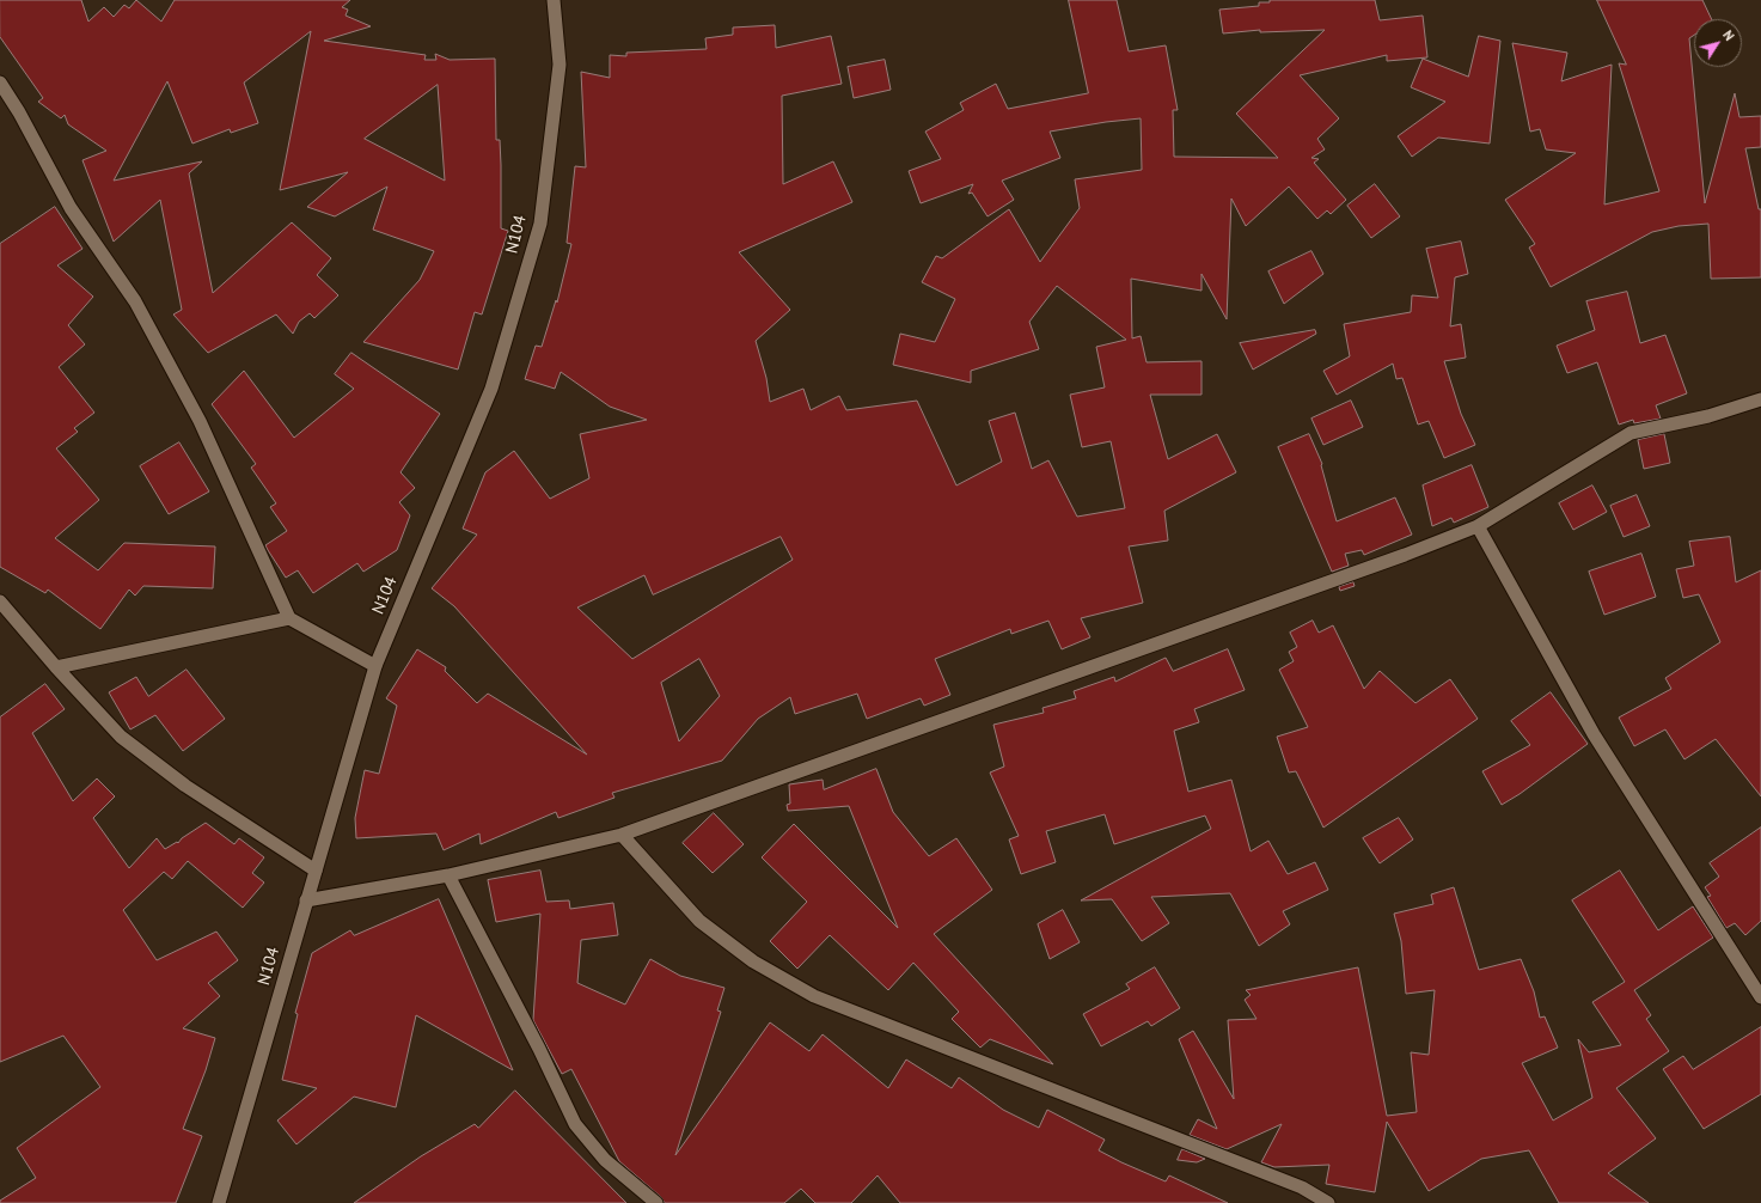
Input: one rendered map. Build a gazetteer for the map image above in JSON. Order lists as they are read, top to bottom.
{
  "streets": {
    "street": ["N104"]
  },
  "north": "top right"
}
